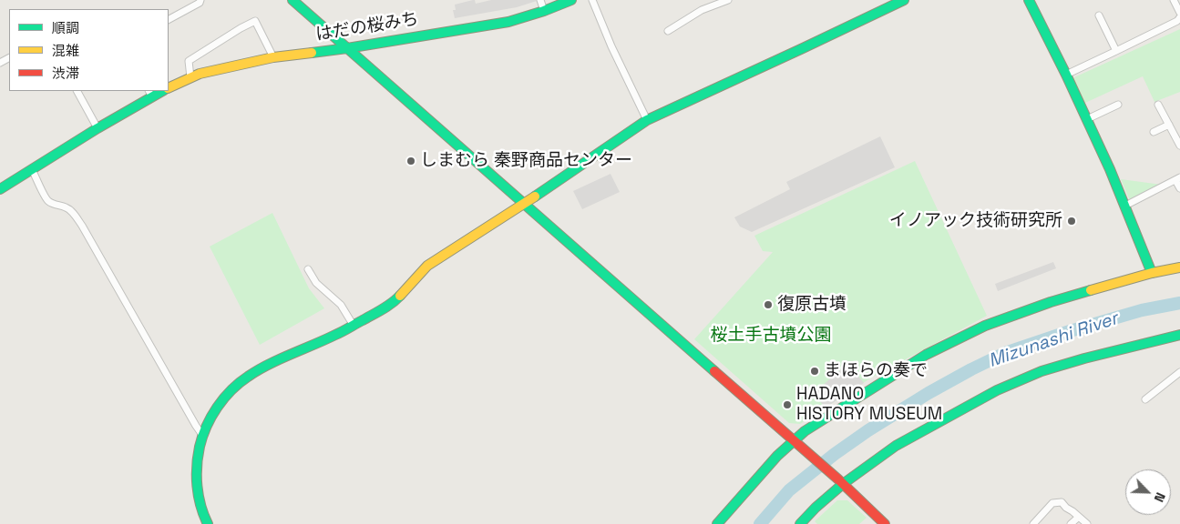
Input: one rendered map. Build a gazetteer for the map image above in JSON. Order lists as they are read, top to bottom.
{
  "streets": {
    "street": ["はだの桜みち"]
  },
  "water": ["Mizunashi River"],
  "parks": ["桜土手古墳公園"],
  "places": [
    "しまむら 秦野商品センター",
    "イノアック技術研究所",
    "復原古墳",
    "まほらの奏で",
    "HADANO HISTORY MUSEUM"
  ],
  "legend": ["順調", "混雑", "渋滞"],
  "north": "bottom right"
}
